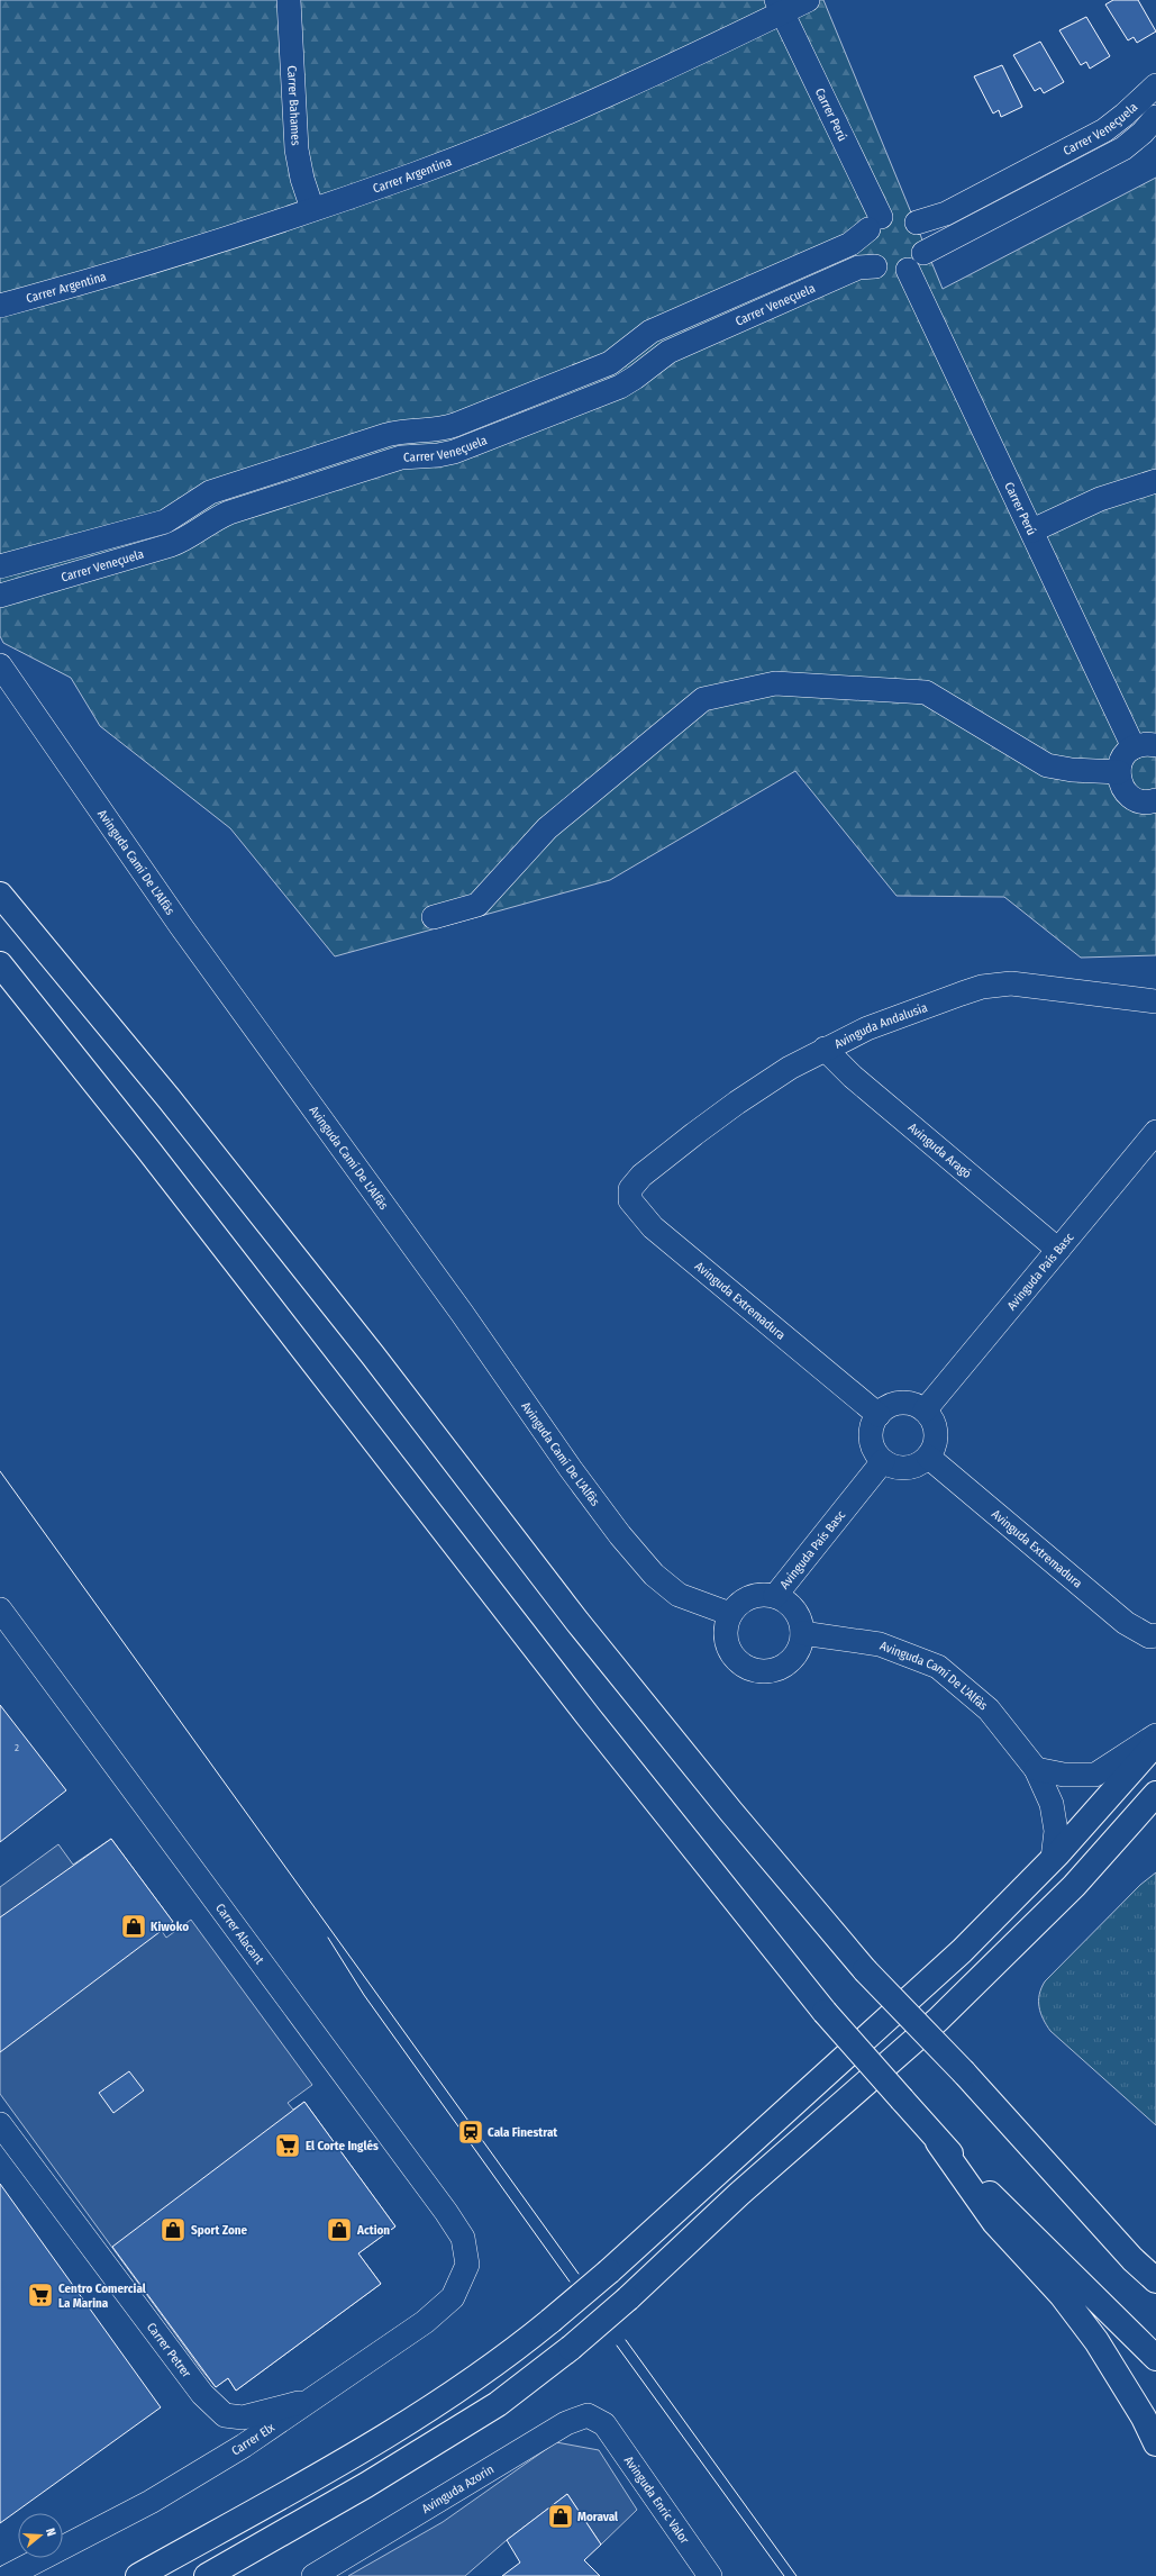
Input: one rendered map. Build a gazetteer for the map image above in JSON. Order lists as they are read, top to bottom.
{
  "streets": {
    "street": [
      "Carrer Bahames",
      "Carrer Perú",
      "Carrer Veneçuela",
      "Carrer Argentina",
      "Avinguda Camí De L'Alfàs",
      "Avinguda Andalusia",
      "Avinguda Aragó",
      "Avinguda País Basc",
      "Avinguda Extremadura",
      "Carrer Alacant",
      "Carrer Petrer",
      "Carrer Elx",
      "Avinguda Azorin",
      "Avinguda Enric Valor"
    ]
  },
  "crossings": [
    ["Carrer Bahames", "Carrer Argentina"],
    ["Carrer Perú", "Carrer Veneçuela"],
    ["Carrer Perú", "Carrer Argentina"],
    ["Avinguda Camí De L'Alfàs", "Avinguda País Basc"],
    ["Avinguda Andalusia", "Avinguda Aragó"],
    ["Avinguda Andalusia", "Avinguda Extremadura"],
    ["Avinguda Aragó", "Avinguda País Basc"],
    ["Avinguda País Basc", "Avinguda Extremadura"],
    ["Carrer Alacant", "Carrer Elx"],
    ["Carrer Petrer", "Carrer Elx"],
    ["Avinguda Azorin", "Avinguda Enric Valor"]
  ],
  "places": {
    "shop": [
      "Kiwoko",
      "Sport Zone",
      "Action",
      "Moraval"
    ],
    "station": ["Cala Finestrat"],
    "supermarket": ["El Corte Inglés", "Centro Comercial La Marina"]
  },
  "house_numbers": ["2"],
  "north": "right"
}
